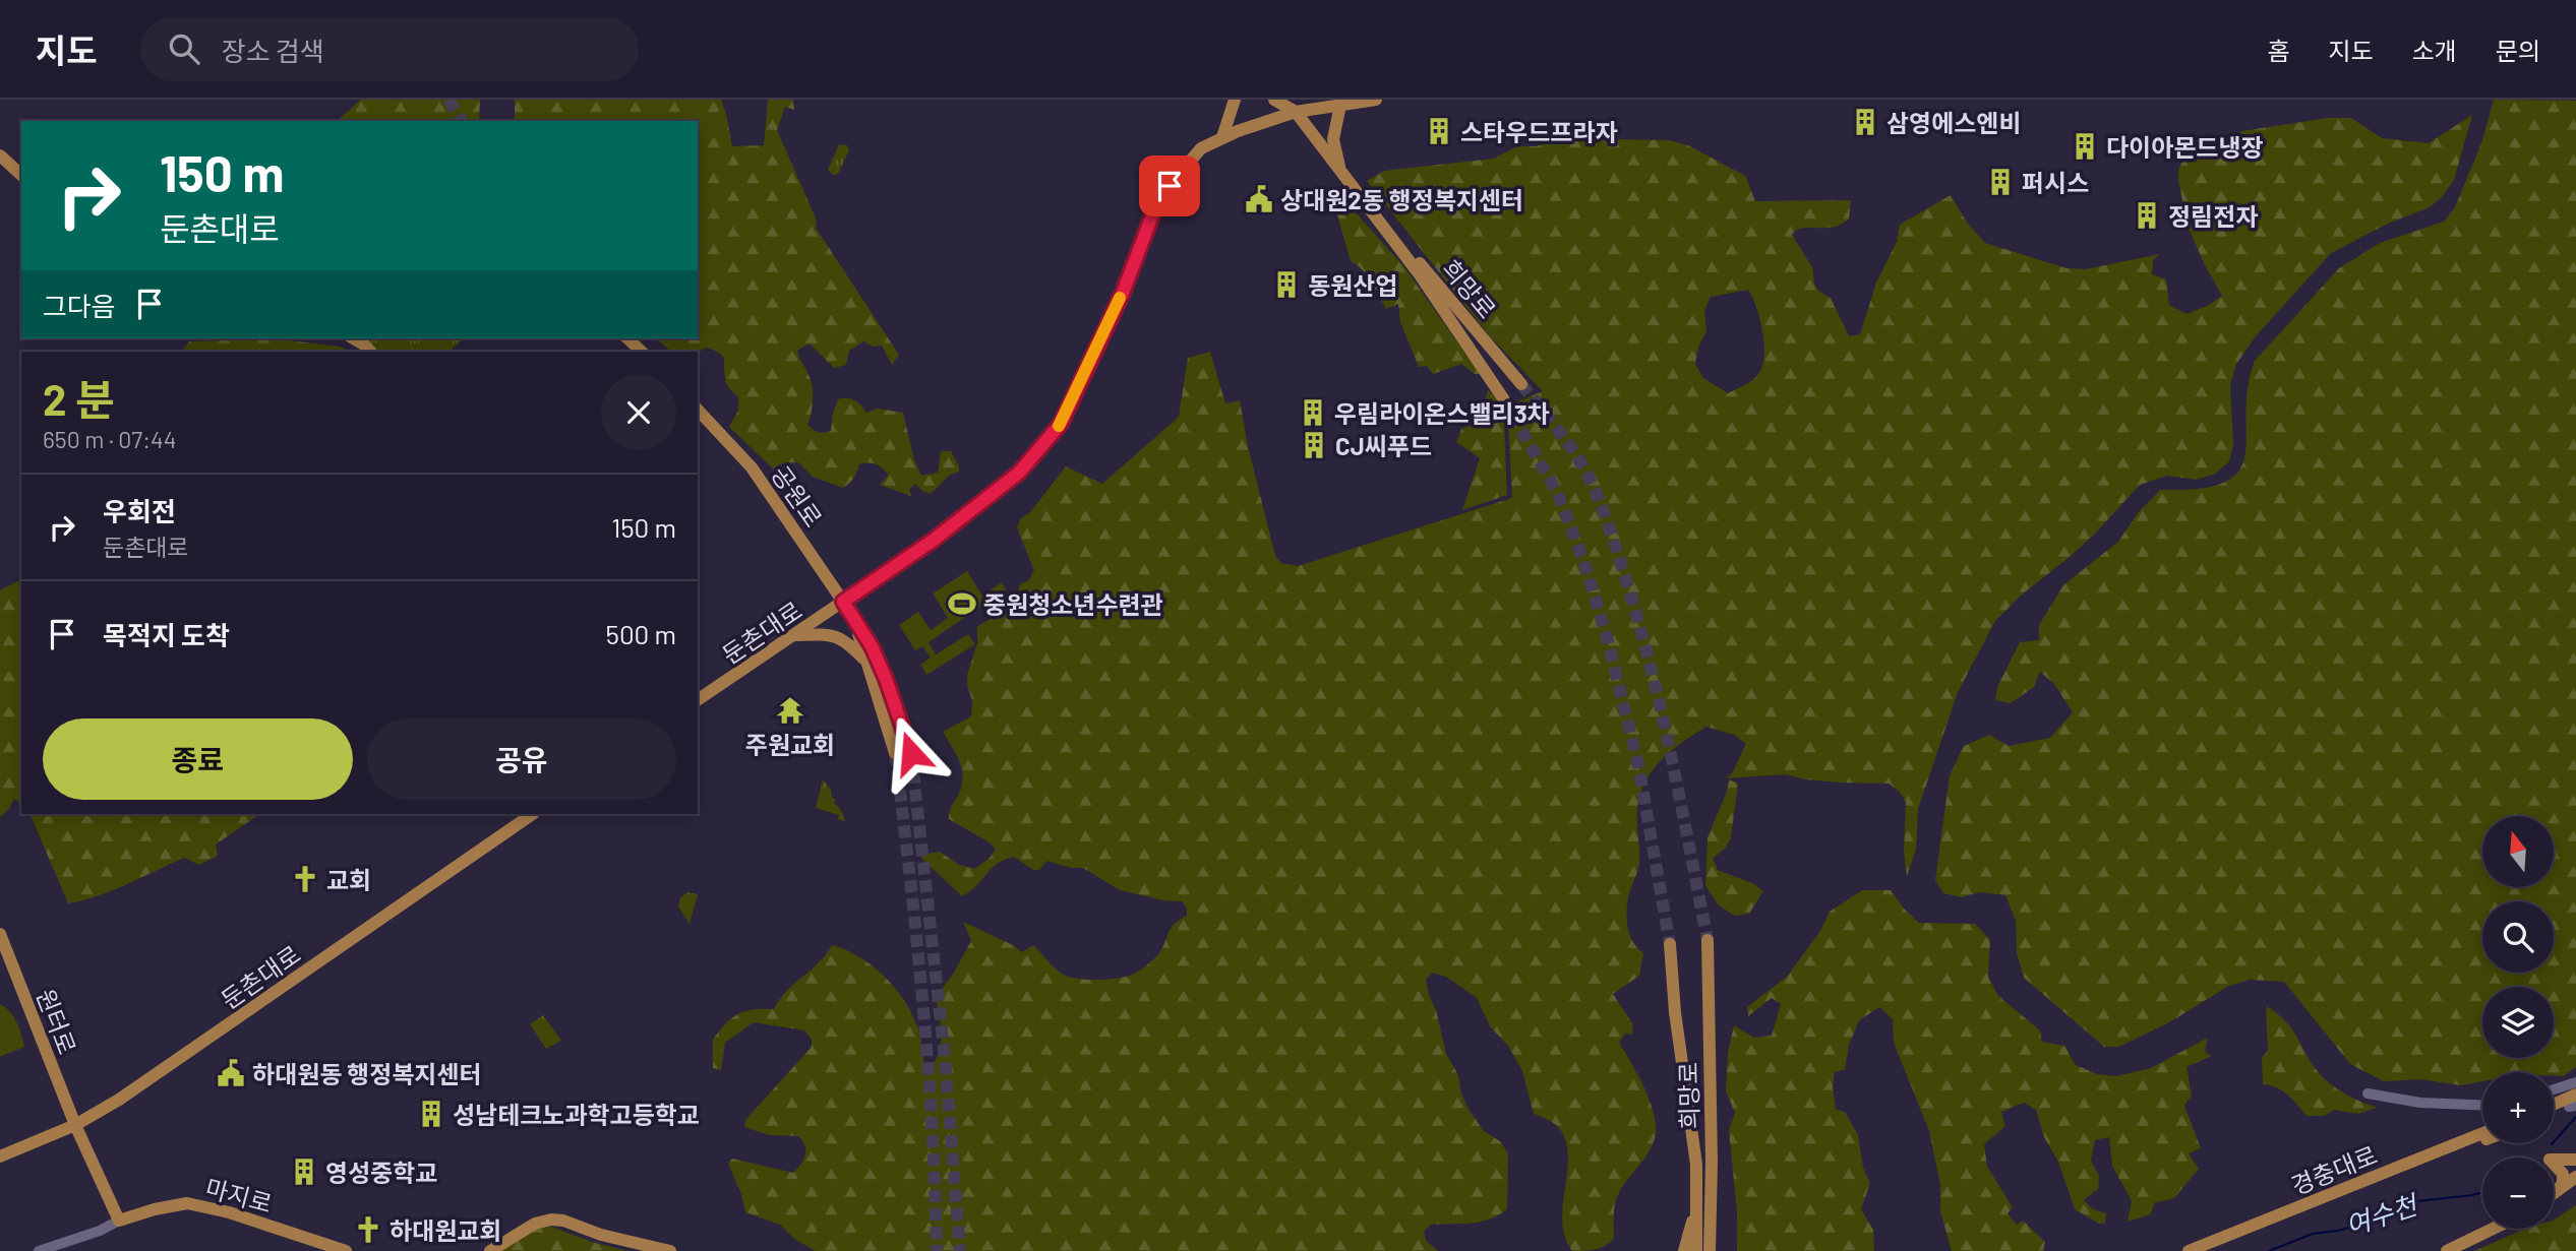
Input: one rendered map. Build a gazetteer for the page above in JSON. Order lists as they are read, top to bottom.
{
  "streets": {
    "main road": [
      "희망로",
      "공원로",
      "둔촌대로",
      "원터로",
      "경충대로",
      "마지로"
    ]
  },
  "crossings": [
    ["희망로", "둔촌대로"],
    ["공원로", "둔촌대로"],
    ["둔촌대로", "원터로"]
  ],
  "water": ["여수천"],
  "places": {
    "building": [
      "삼영에스엔비",
      "스타우드프라자",
      "다이아몬드냉장",
      "퍼시스",
      "정림전자",
      "동원산업",
      "우림라이온스밸리3차",
      "CJ씨푸드",
      "성남테크노과학고등학교",
      "영성중학교"
    ],
    "public building": ["상대원2동 행정복지센터", "하대원동 행정복지센터"],
    "sports": ["중원청소년수련관"],
    "temple": ["주원교회"],
    "church": ["교회", "하대원교회"]
  },
  "north": "top",
  "page": {
    "header": "지도",
    "search": "장소 검색",
    "nav": [
      "홈",
      "지도",
      "소개",
      "문의"
    ],
    "turn": ["150 m", "둔촌대로"],
    "then": "그다음",
    "heading": ["2 분", "650 m · 07:44"],
    "list": [
      {
        "name": "우회전",
        "note": "둔촌대로",
        "value": "150 m"
      },
      {
        "name": "목적지 도착",
        "value": "500 m"
      }
    ],
    "buttons": ["종료", "공유"],
    "map_buttons": ["+", "−"]
  }
}
